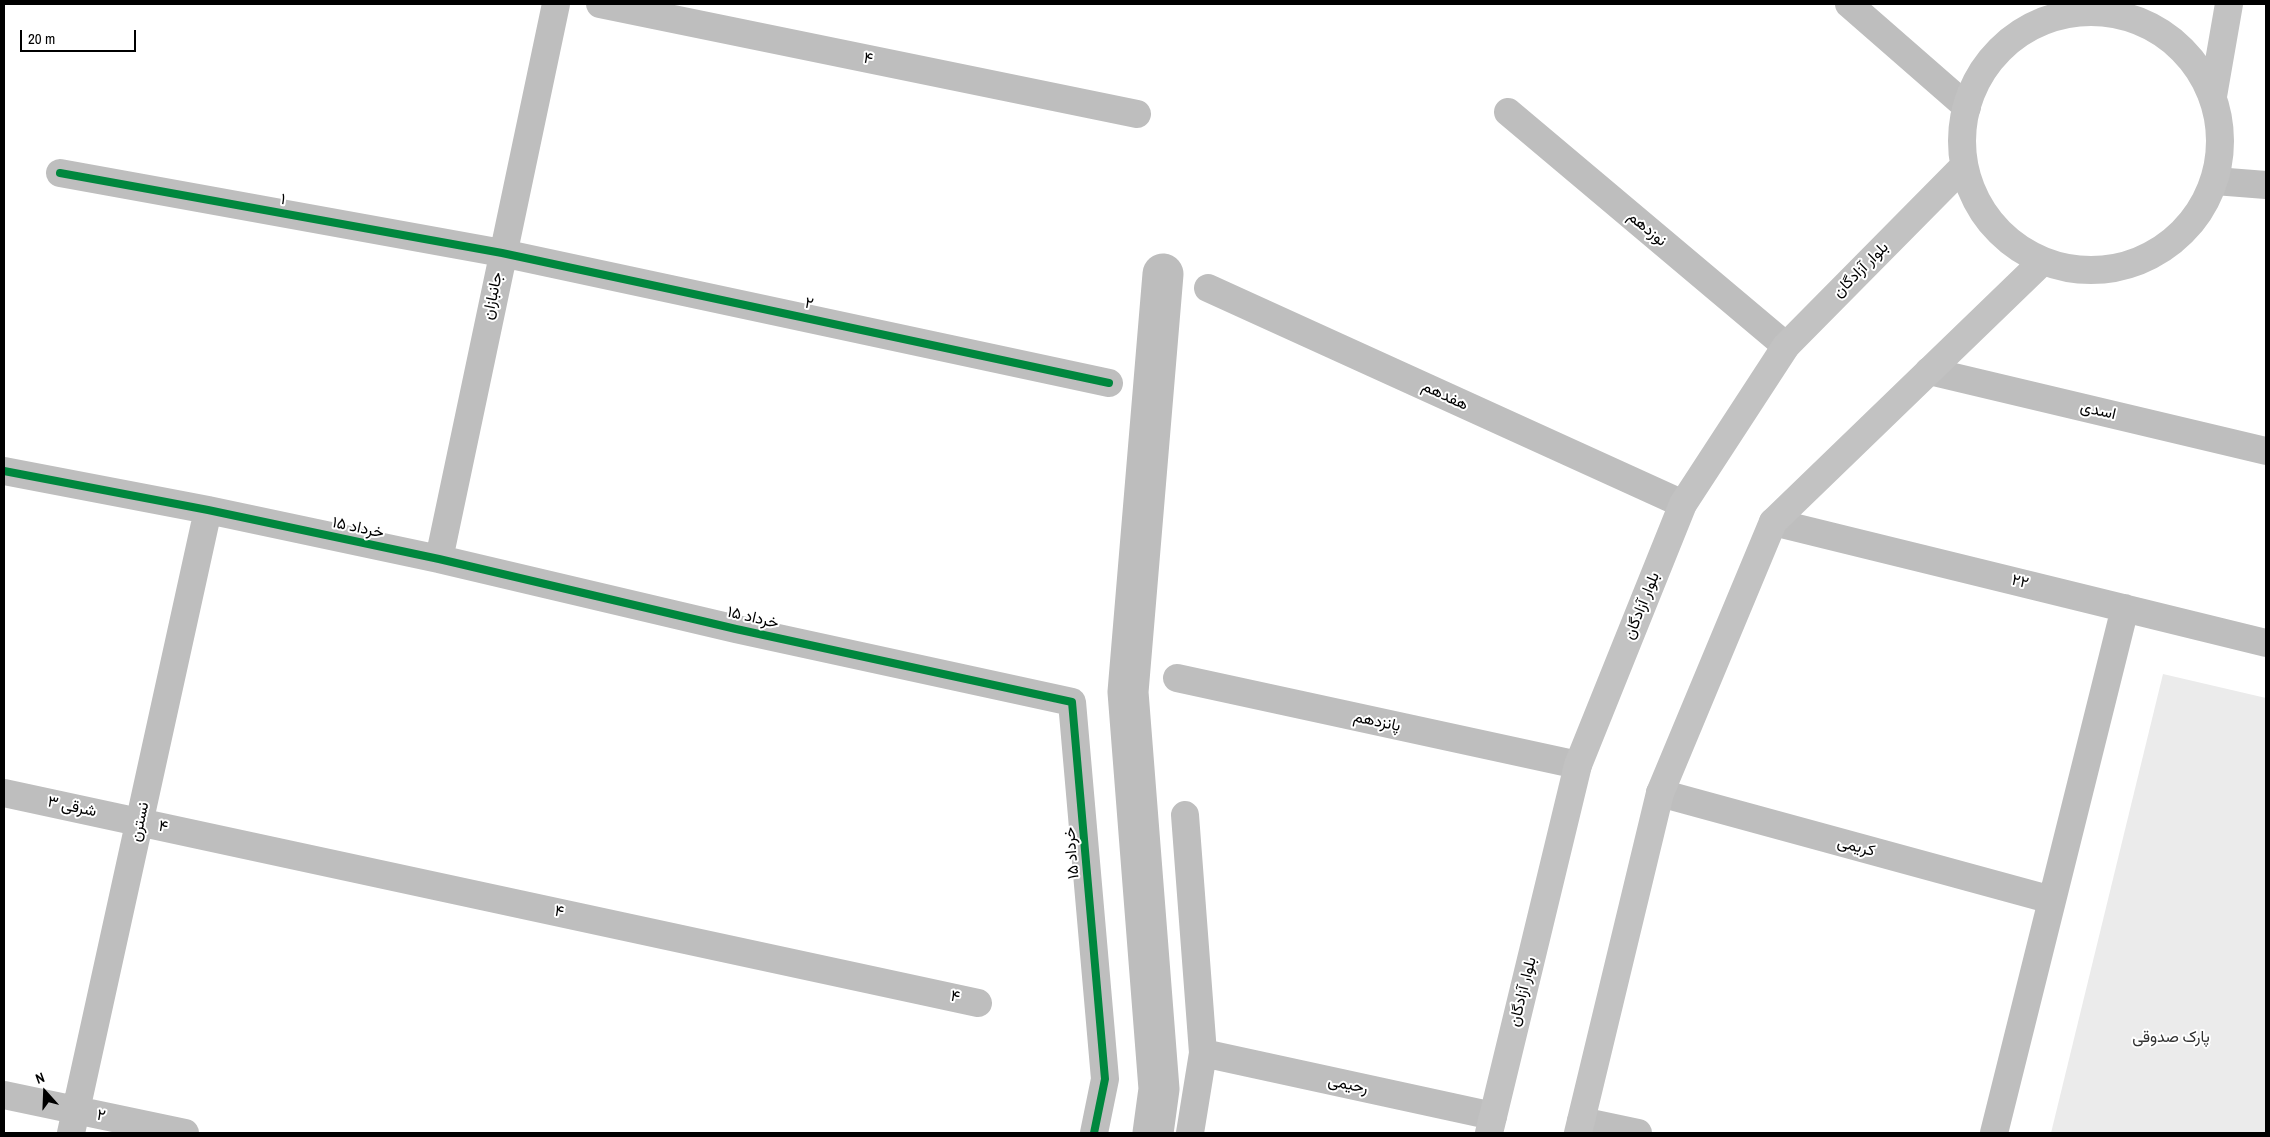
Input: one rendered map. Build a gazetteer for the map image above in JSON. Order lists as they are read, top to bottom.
{
  "streets": {
    "main road": ["بلوار آزادگان"],
    "street": [
      "۴",
      "۱",
      "نوزدهم",
      "جانبازان",
      "۲",
      "هفدهم",
      "اسدی",
      "۱۵ خرداد",
      "۲۲",
      "پانزدهم",
      "۳ شرقی",
      "نسترن",
      "کریمی",
      "رحیمی"
    ]
  },
  "crossings": [
    ["۴", "۳ شرقی"],
    ["۴", "نسترن"],
    ["۱", "جانبازان"],
    ["۱", "۲"],
    ["نوزدهم", "بلوار آزادگان"],
    ["بلوار آزادگان", "هفدهم"],
    ["بلوار آزادگان", "پانزدهم"],
    ["بلوار آزادگان", "رحیمی"],
    ["جانبازان", "۲"],
    ["جانبازان", "۱۵ خرداد"],
    ["۲", "نسترن"],
    ["۱۵ خرداد", "نسترن"],
    ["۳ شرقی", "نسترن"]
  ],
  "parks": ["پارک صدوقی"],
  "scale_bar": "20 m",
  "north": "top"
}
